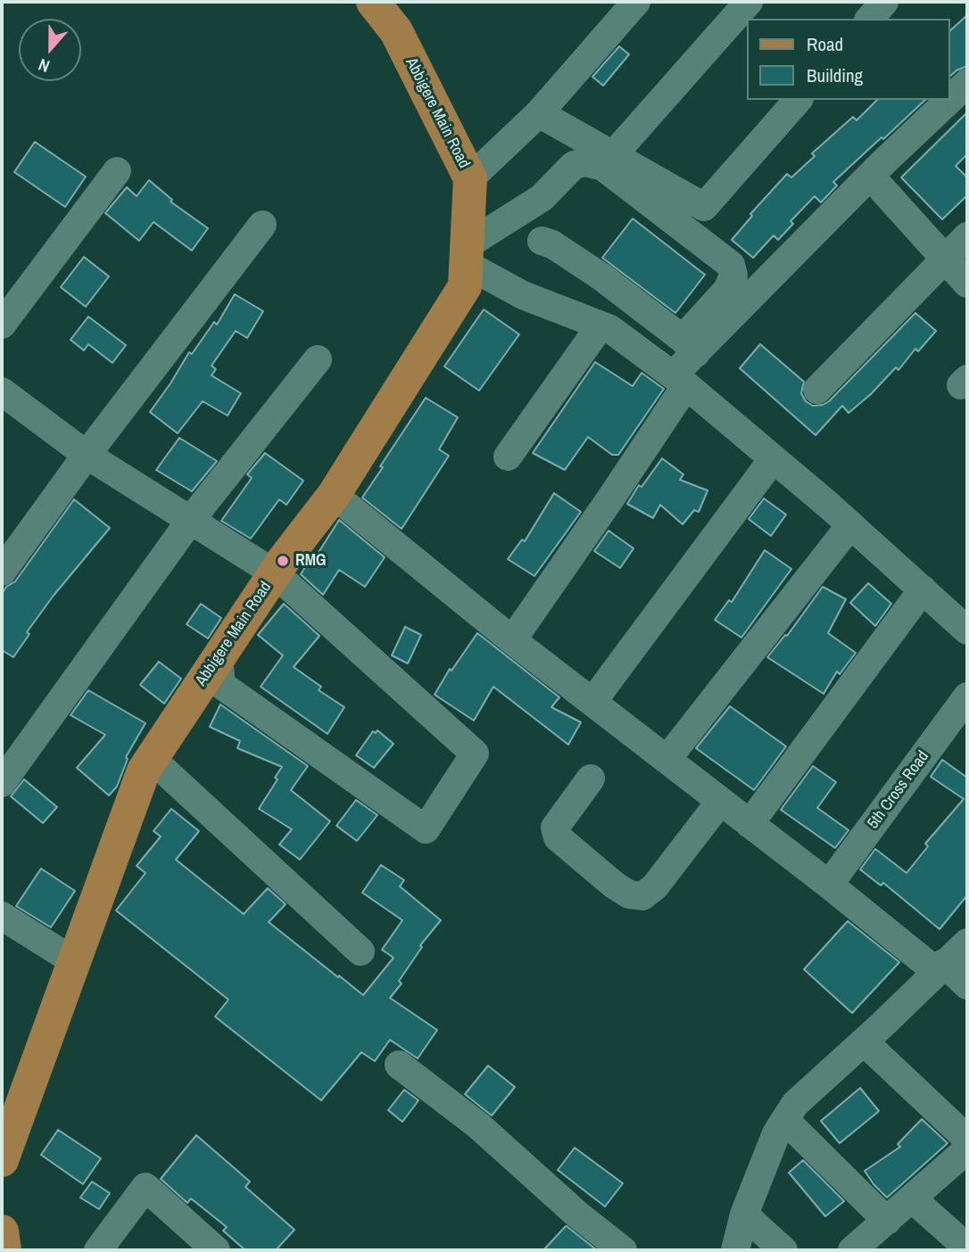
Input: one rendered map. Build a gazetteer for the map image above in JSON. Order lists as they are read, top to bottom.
{
  "streets": {
    "main road": ["Abbigere Main Road"],
    "street": ["5th Cross Road"]
  },
  "places": ["RMG"],
  "legend": ["Road", "Building"],
  "north": "bottom"
}
